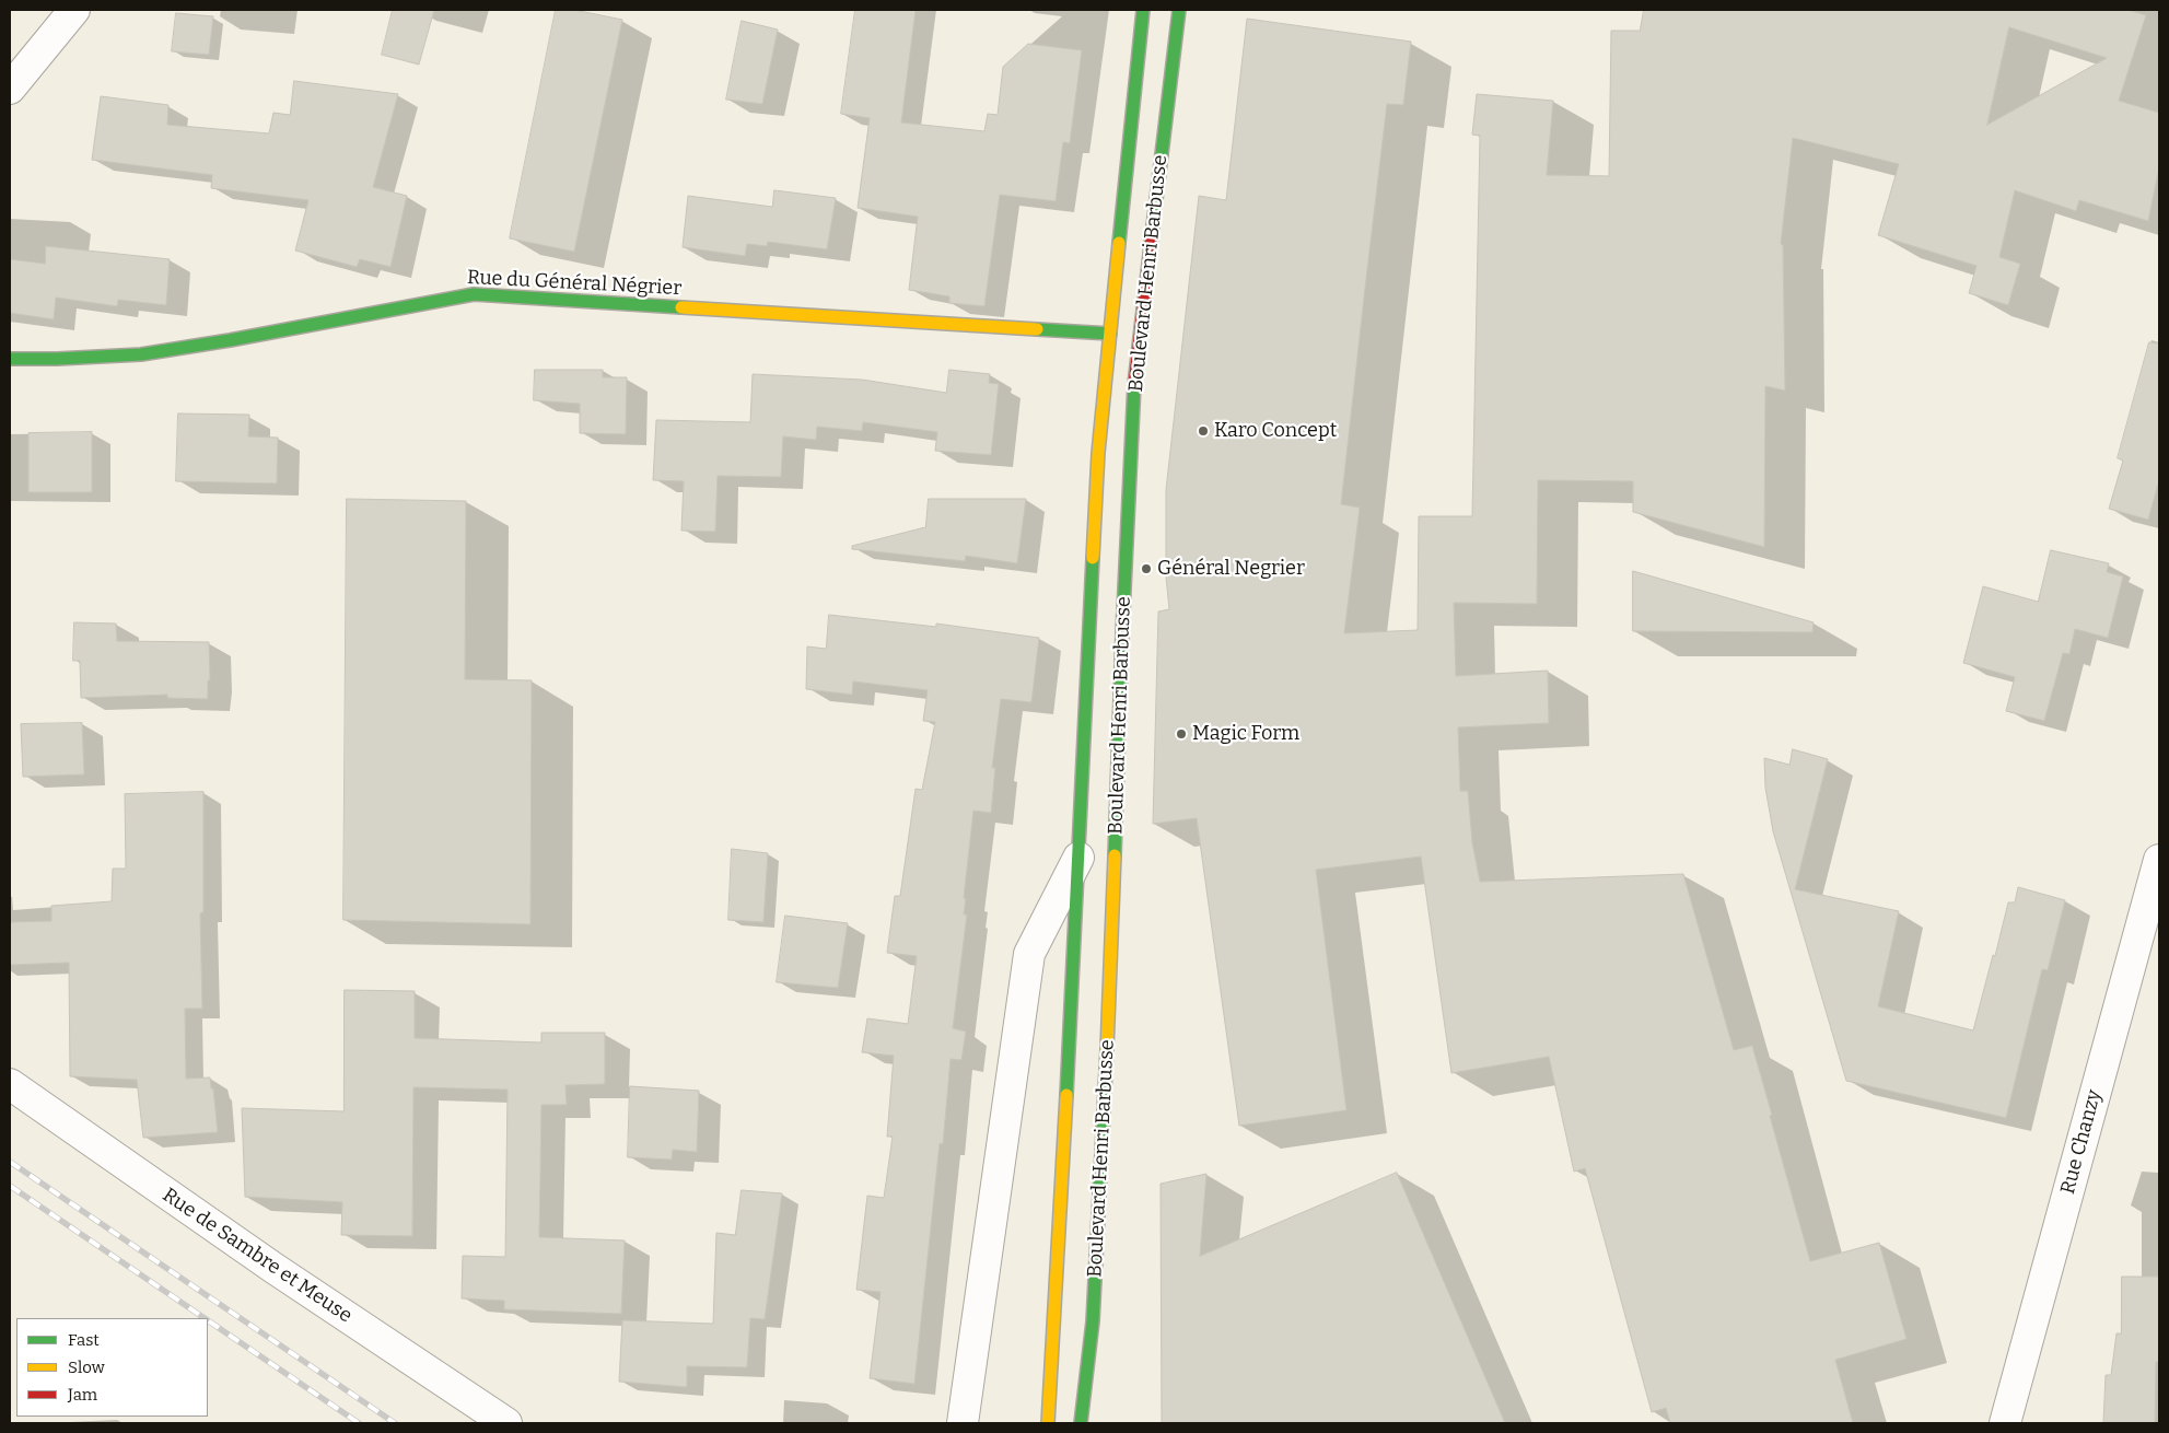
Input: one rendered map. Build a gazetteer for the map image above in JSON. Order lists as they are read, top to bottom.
{
  "streets": {
    "main road": ["Boulevard Henri Barbusse", "Rue du Général Négrier"],
    "street": ["Rue Chanzy", "Rue de Sambre et Meuse"]
  },
  "crossings": [
    ["Boulevard Henri Barbusse", "Rue du Général Négrier"]
  ],
  "places": ["Karo Concept", "Général Negrier", "Magic Form"],
  "legend": ["Fast", "Slow", "Jam"]
}
